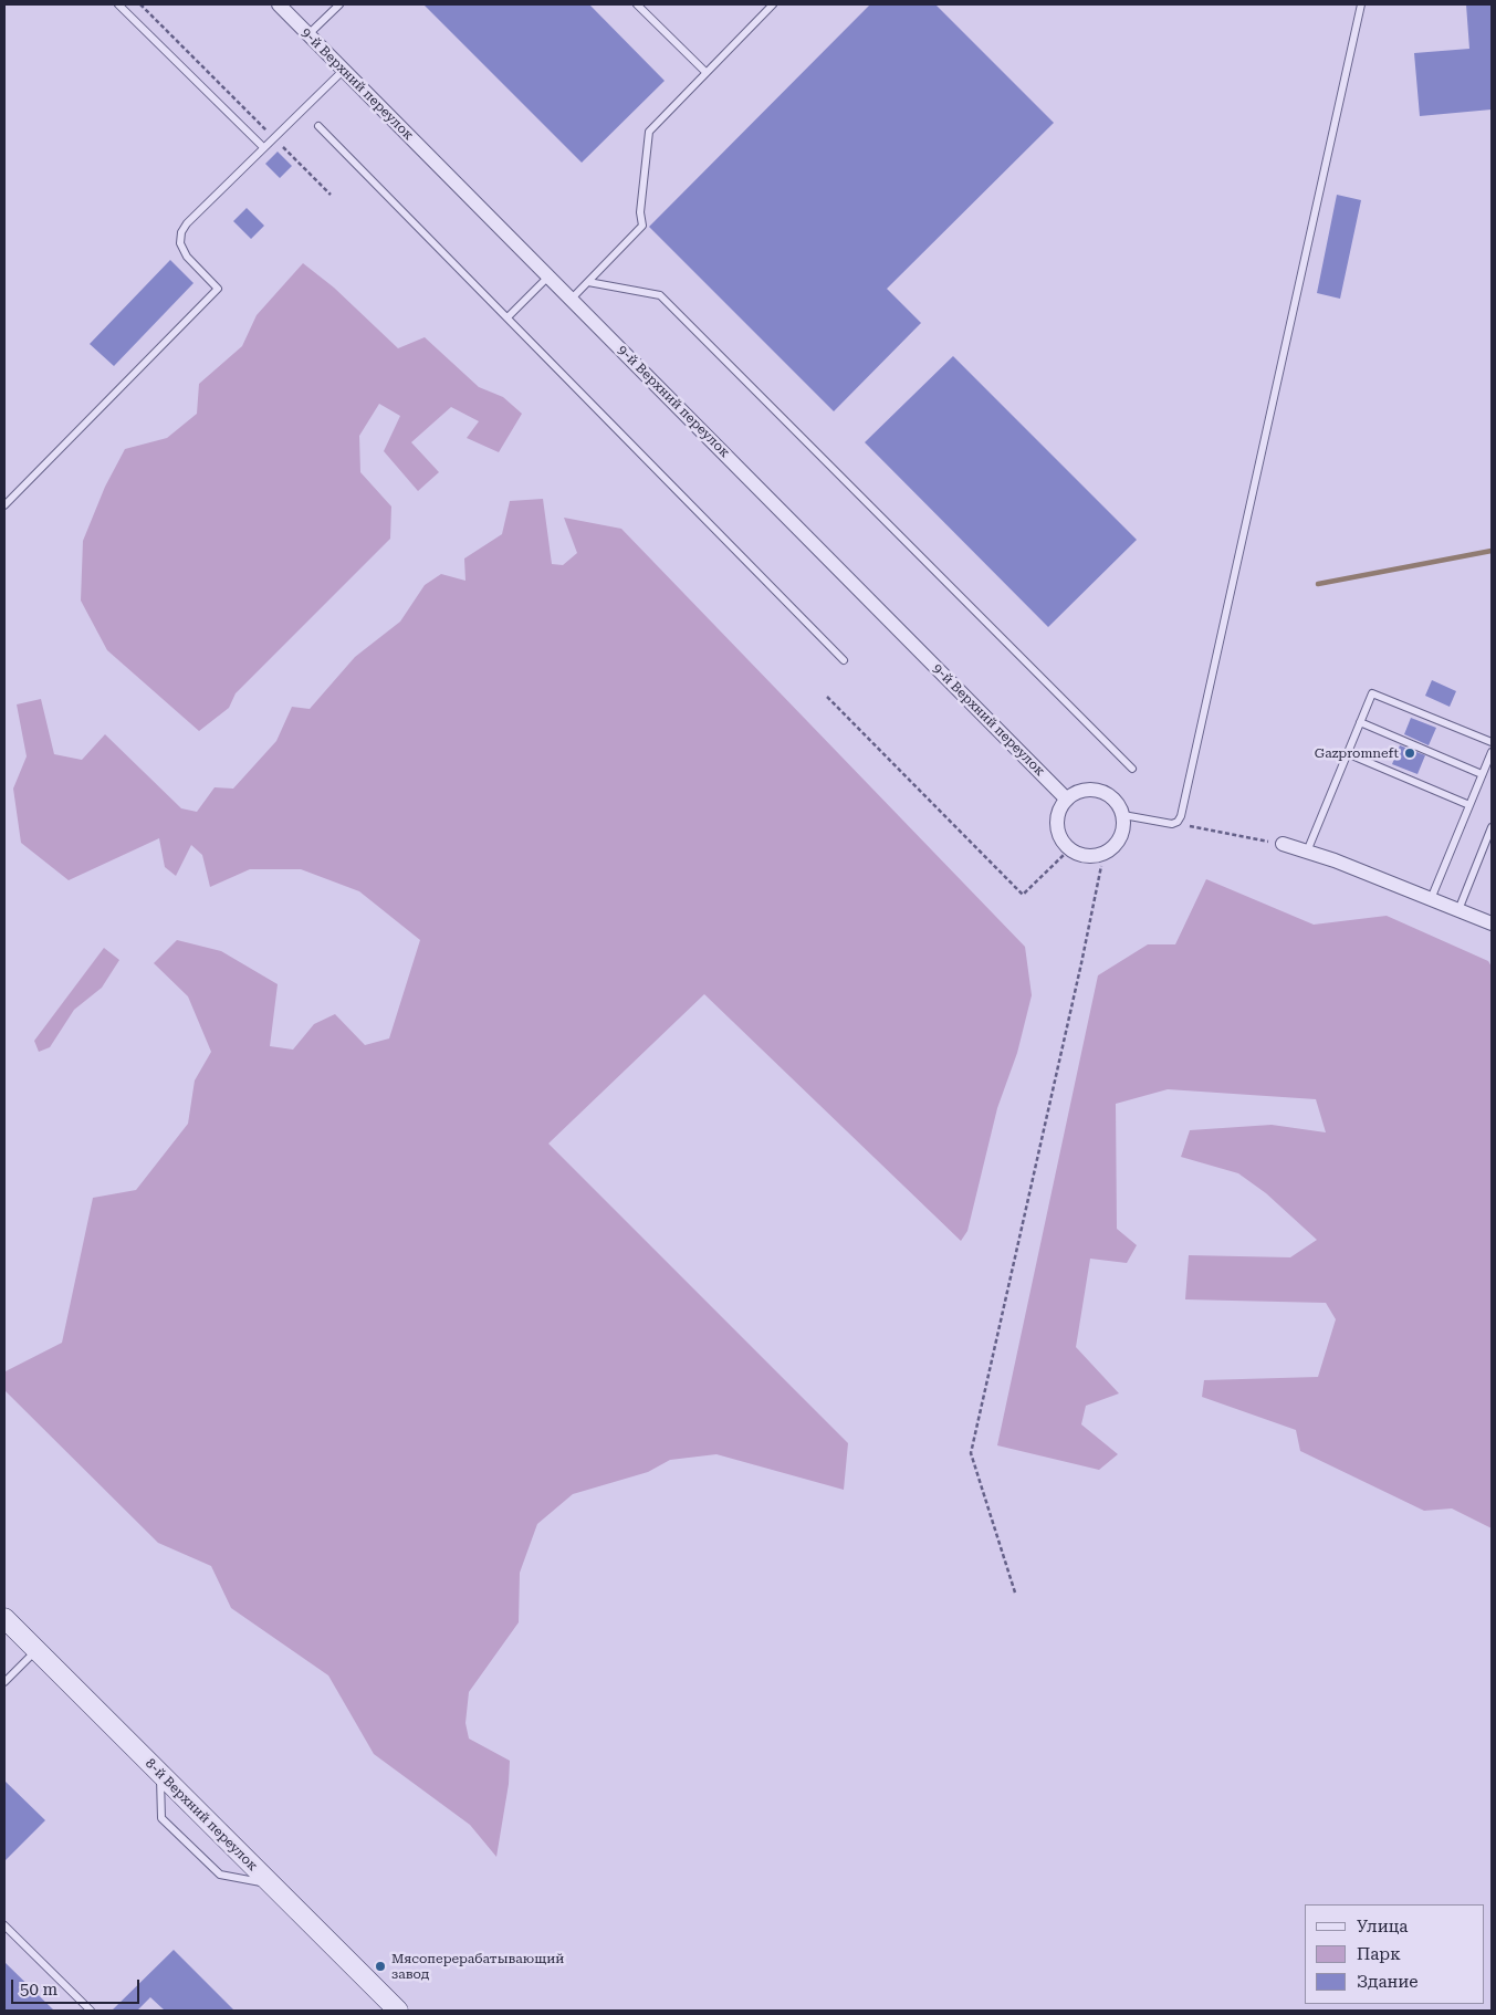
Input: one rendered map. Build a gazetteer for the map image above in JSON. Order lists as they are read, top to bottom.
{
  "streets": {
    "street": ["9-й Верхний переулок", "8-й Верхний переулок"]
  },
  "places": ["Gazpromneft", "Мясоперерабатывающий завод"],
  "legend": ["Улица", "Парк", "Здание"],
  "scale_bar": "50 m"
}
